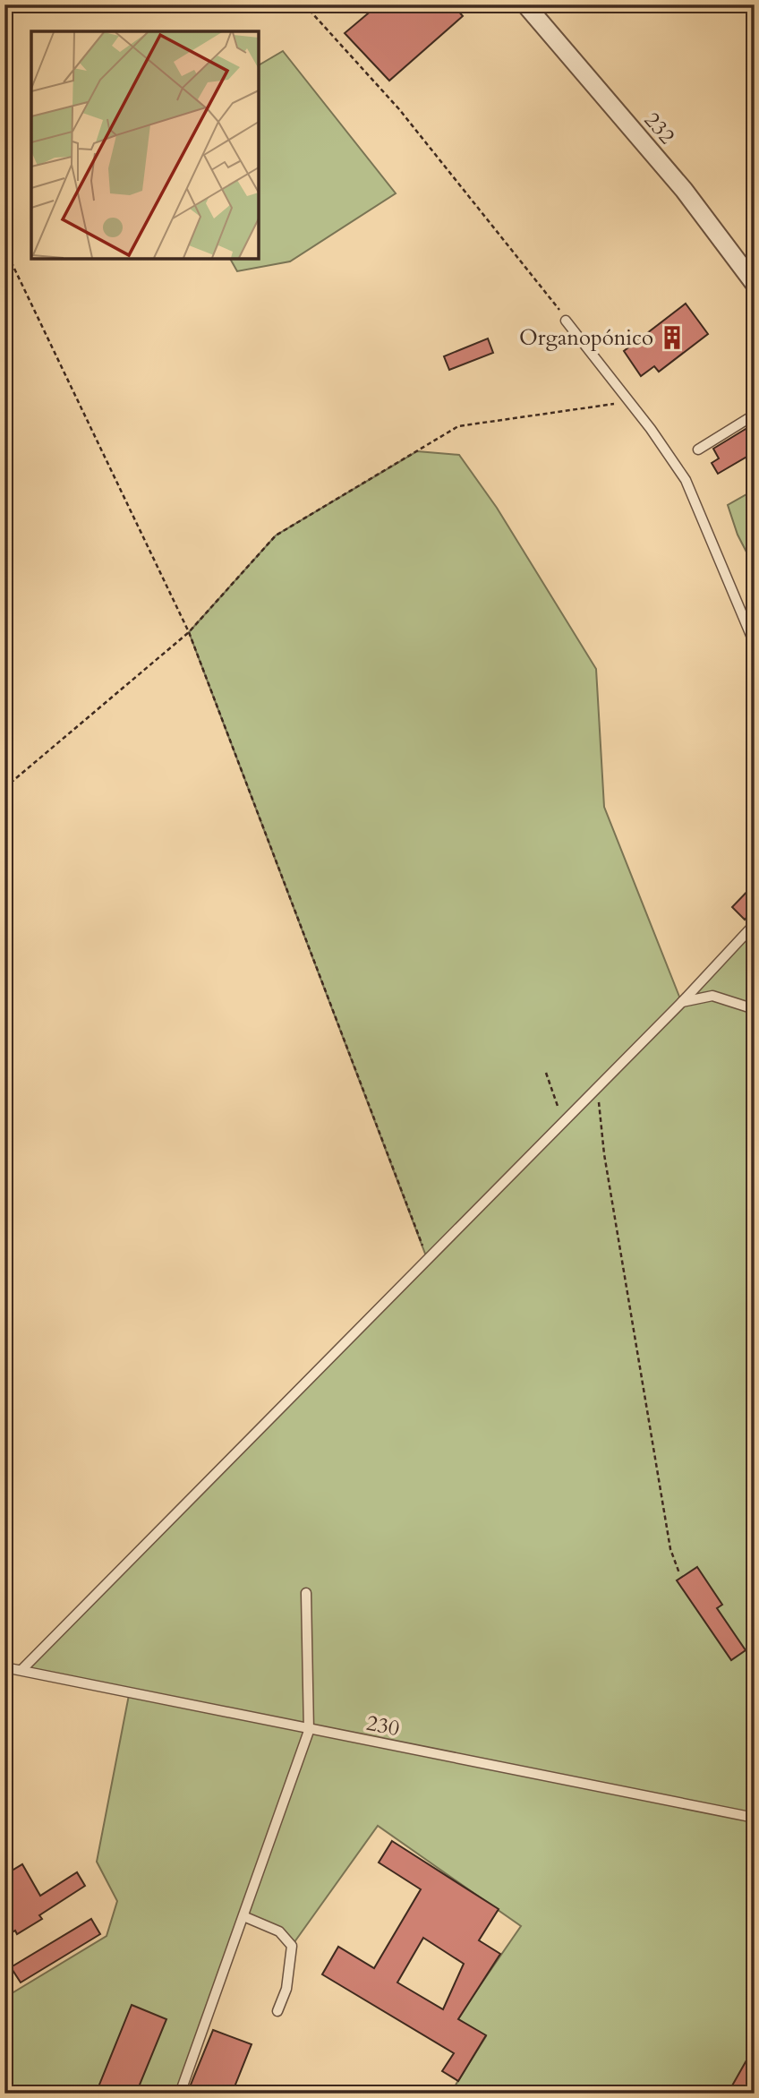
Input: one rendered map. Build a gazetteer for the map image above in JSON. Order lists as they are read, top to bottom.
{
  "streets": {
    "street": ["232"],
    "lane": ["230"]
  },
  "places": {
    "building": ["Organopónico"]
  }
}
